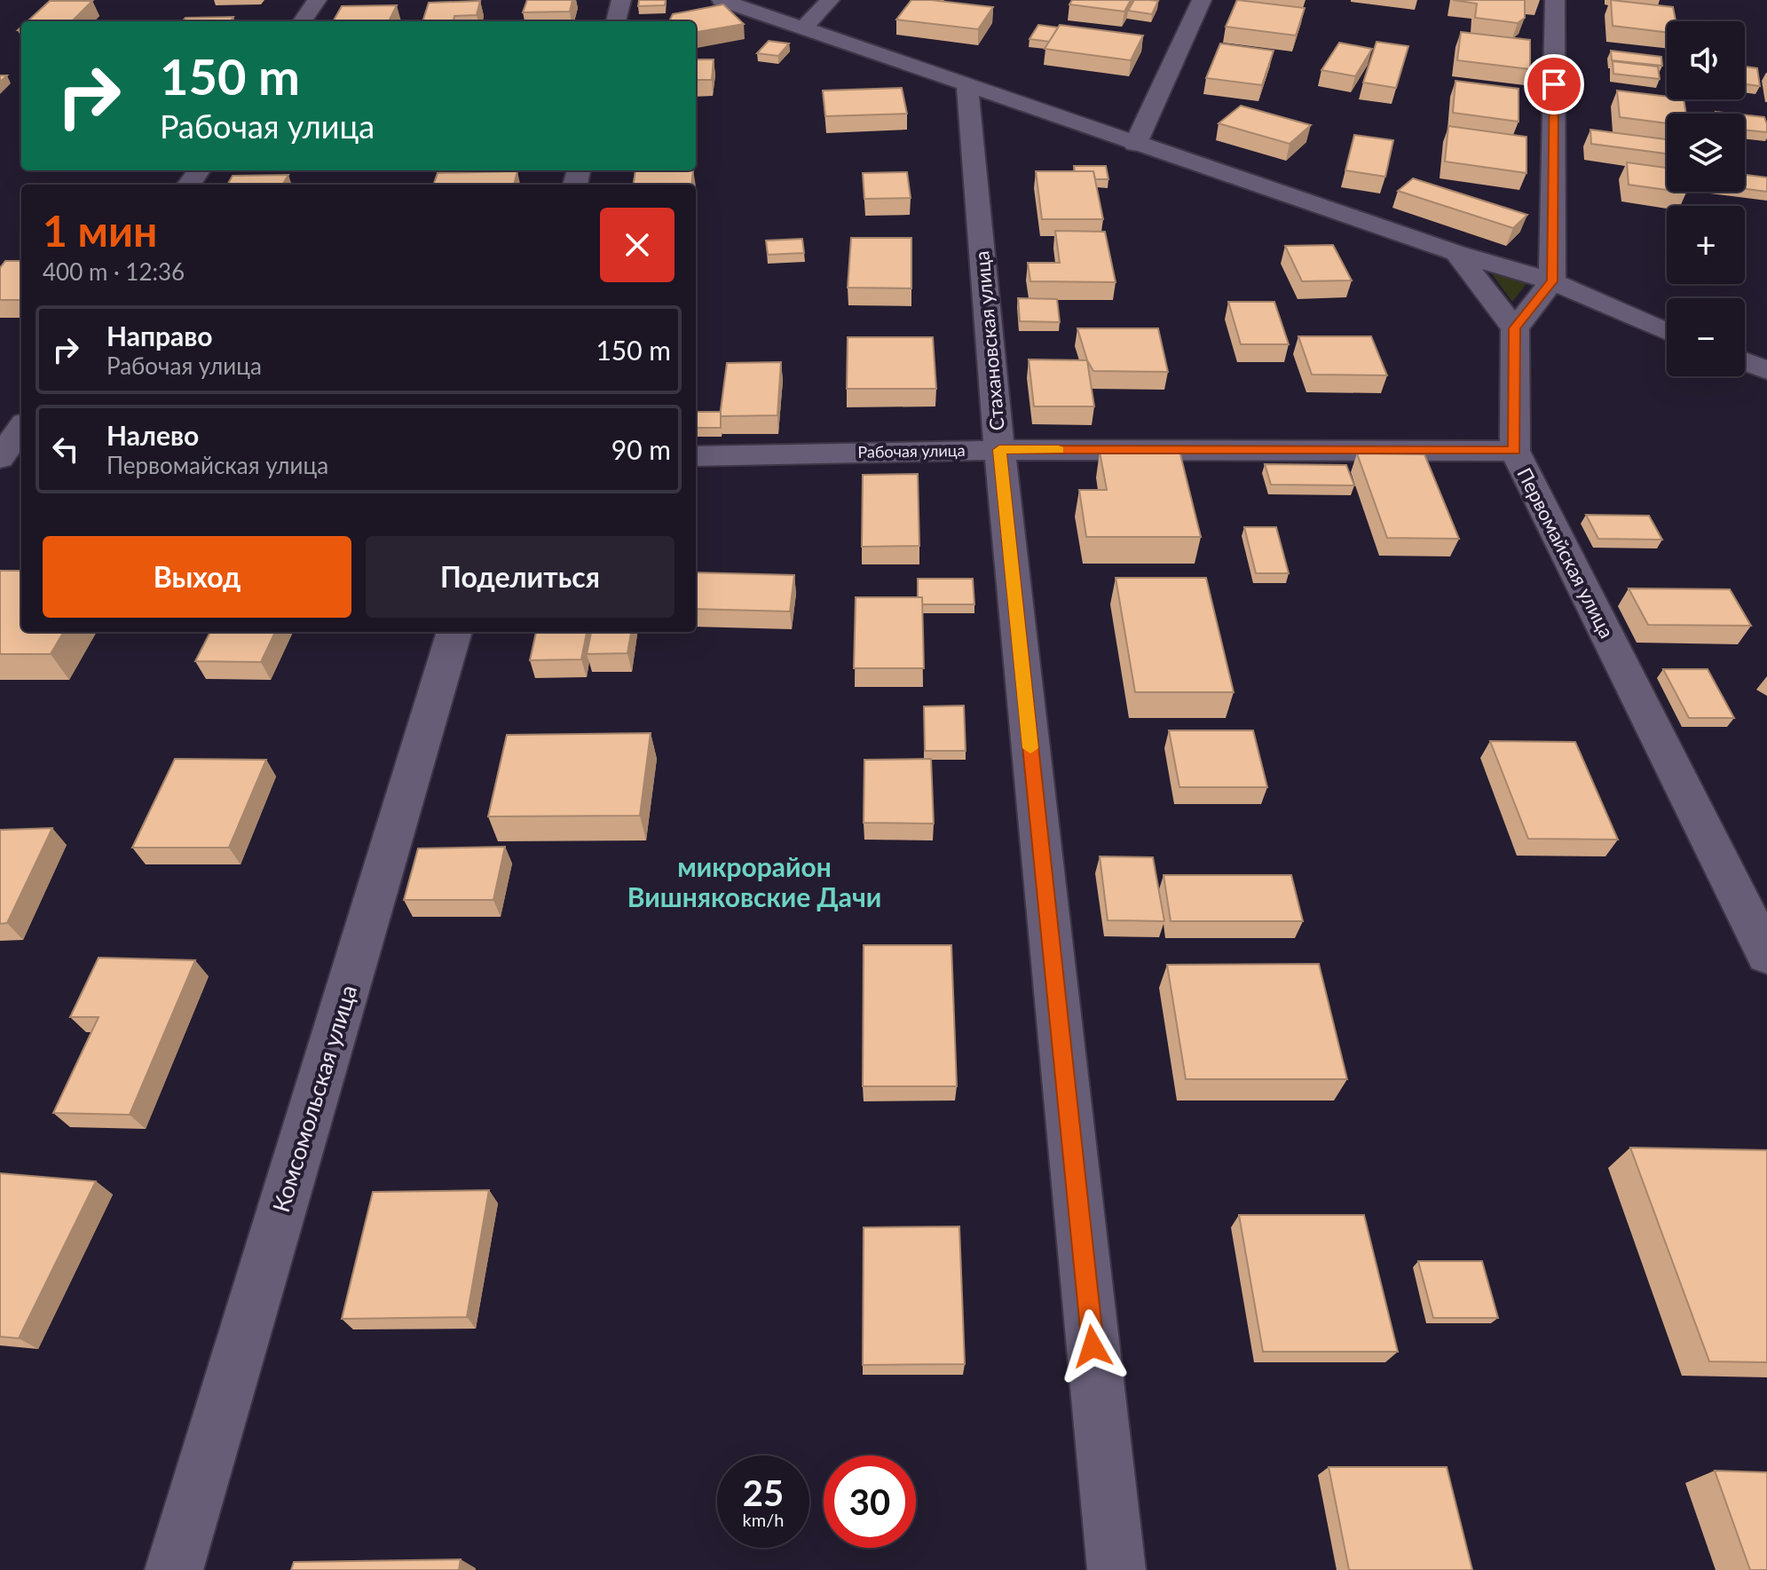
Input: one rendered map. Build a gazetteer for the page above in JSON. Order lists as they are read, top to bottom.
{
  "streets": {
    "street": [
      "Стахановская улица",
      "Рабочая улица",
      "Первомайская улица",
      "Комсомольская улица"
    ]
  },
  "crossings": [
    ["Стахановская улица", "Рабочая улица"],
    ["Рабочая улица", "Первомайская улица"]
  ],
  "districts": ["микрорайон Вишняковские Дачи"],
  "page": {
    "map_buttons": ["+", "−"],
    "turn": ["150 m", "Рабочая улица"],
    "heading": ["1 мин", "400 m · 12:36"],
    "list": [
      {
        "name": "Направо",
        "note": "Рабочая улица",
        "value": "150 m"
      },
      {
        "name": "Налево",
        "note": "Первомайская улица",
        "value": "90 m"
      }
    ],
    "buttons": ["Выход", "Поделиться"],
    "speed": "25 km/h",
    "limit": "30"
  }
}
